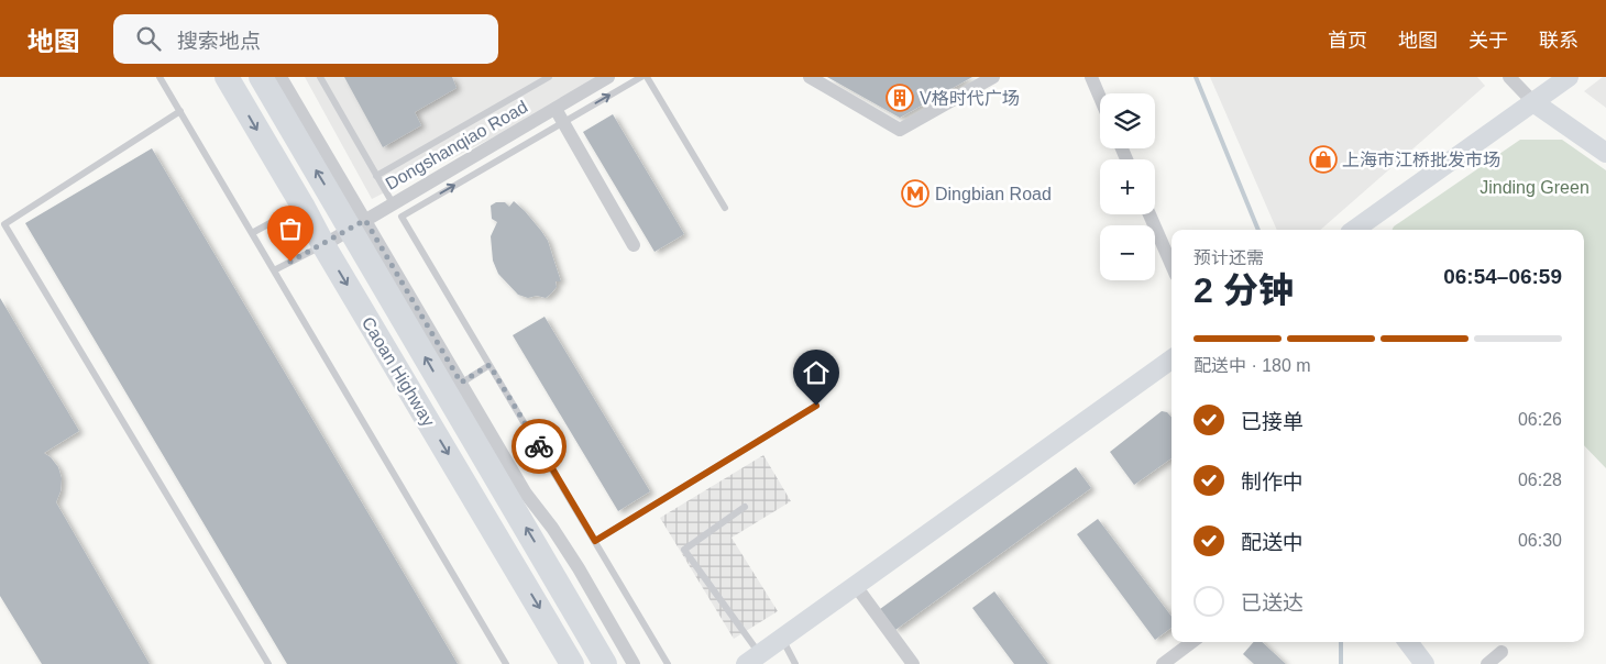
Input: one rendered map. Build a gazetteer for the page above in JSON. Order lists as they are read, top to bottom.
{
  "streets": {
    "highway": ["Caoan Highway"],
    "street": ["Dongshanqiao Road"]
  },
  "crossings": [
    ["Dongshanqiao Road", "Caoan Highway"]
  ],
  "parks": ["Jinding Green"],
  "places": {
    "building": ["V格时代广场"],
    "shop": ["上海市江桥批发市场"],
    "metro station": ["Dingbian Road"]
  },
  "page": {
    "header": "地图",
    "search": "搜索地点",
    "nav": [
      "首页",
      "地图",
      "关于",
      "联系"
    ],
    "map_buttons": ["+", "−"],
    "heading": ["2 分钟", "预计还需", "06:54–06:59"],
    "bar": "配送中 · 180 m",
    "list": [
      ["已接单", "06:26"],
      ["制作中", "06:28"],
      ["配送中", "06:30"],
      "已送达"
    ]
  }
}
